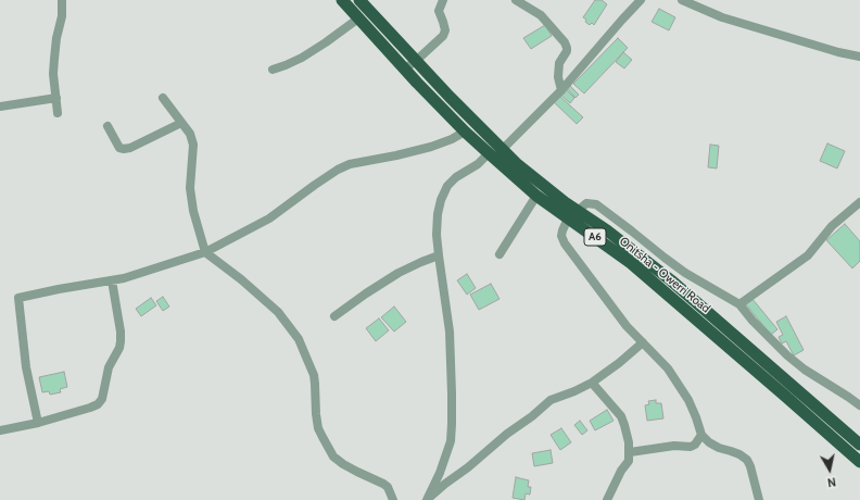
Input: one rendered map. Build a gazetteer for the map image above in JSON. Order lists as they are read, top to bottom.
{
  "streets": {
    "highway": ["A6", "Onitsha - Owerri Road"]
  },
  "north": "bottom"
}
